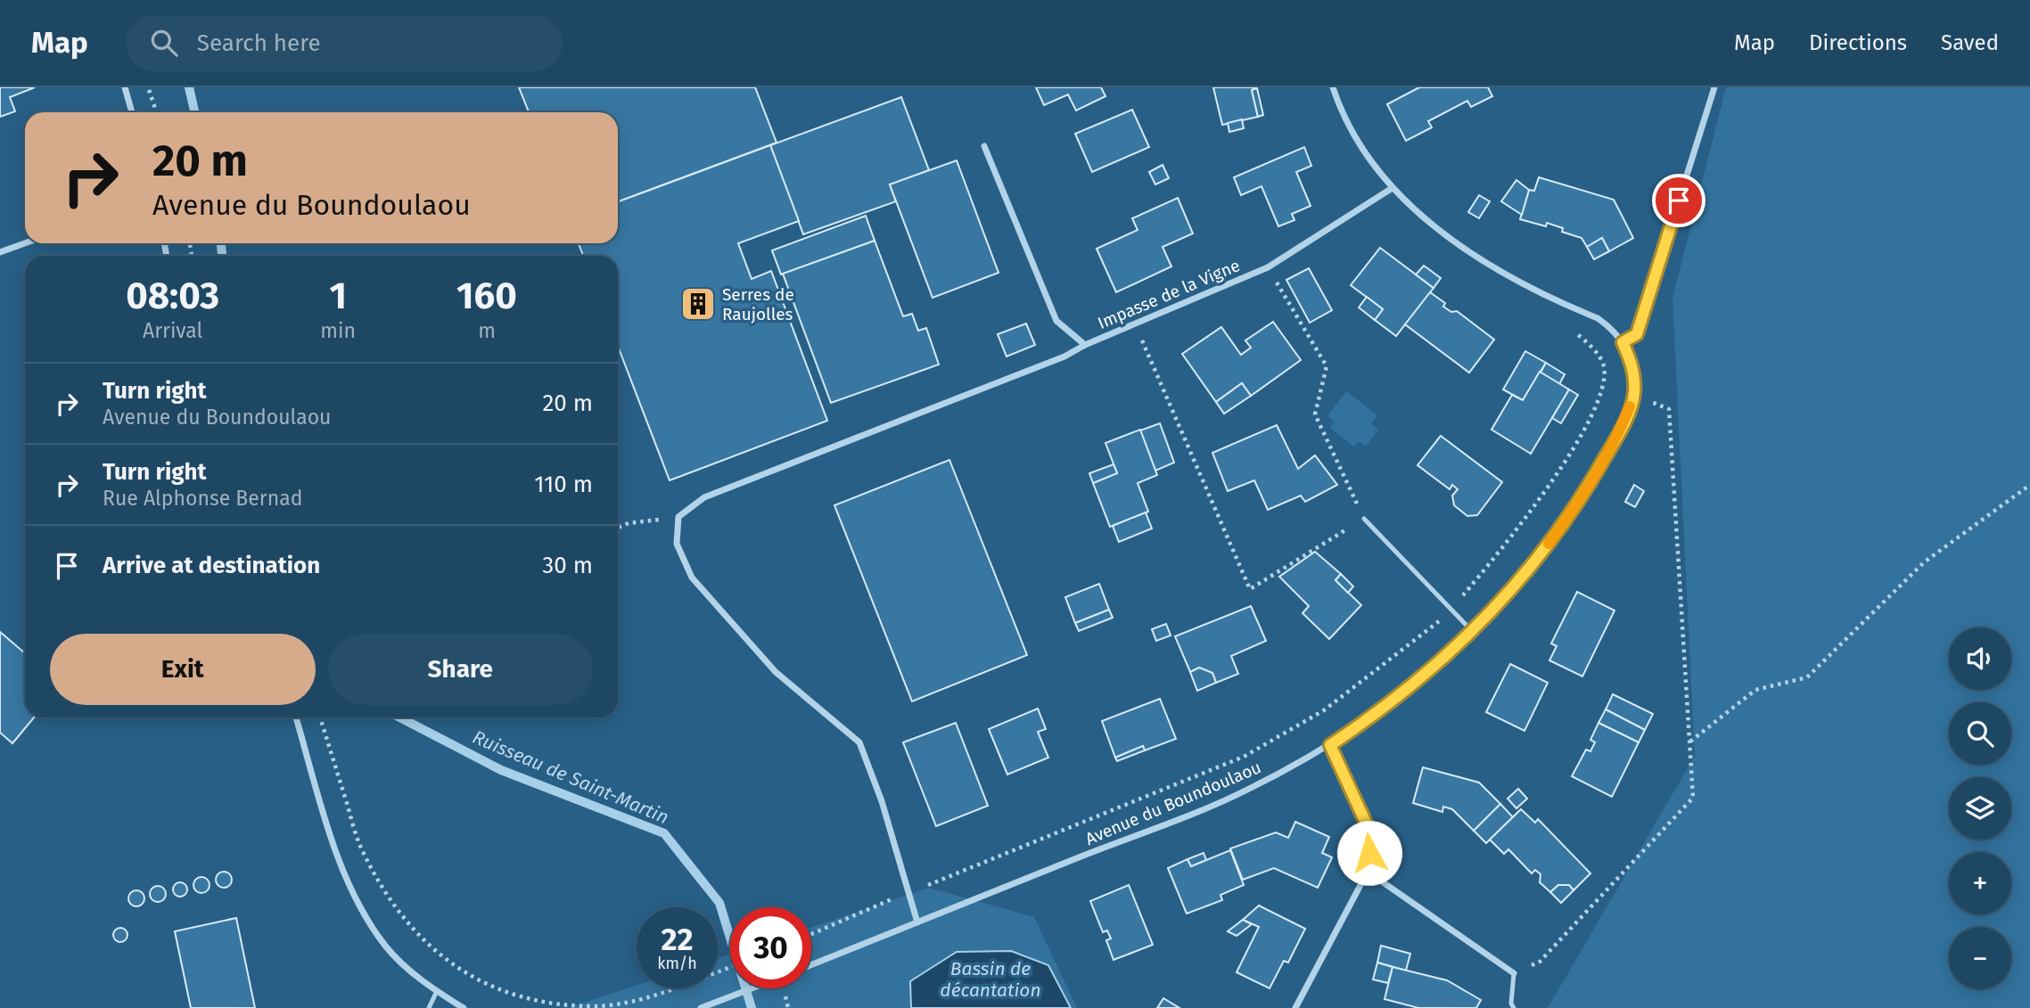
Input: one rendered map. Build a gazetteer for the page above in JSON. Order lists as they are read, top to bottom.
{
  "streets": {
    "street": ["Impasse de la Vigne", "Avenue du Boundoulaou"]
  },
  "water": ["Ruisseau de Saint-Martin", "Bassin de décantation"],
  "places": {
    "building": ["Serres de Raujolles"]
  },
  "page": {
    "header": "Map",
    "search": "Search here",
    "nav": ["Map", "Directions", "Saved"],
    "turn": ["20 m", "Avenue du Boundoulaou"],
    "eta": [
      "08:03",
      "Arrival",
      "1",
      "min",
      "160",
      "m"
    ],
    "list": [
      {
        "name": "Turn right",
        "note": "Avenue du Boundoulaou",
        "value": "20 m"
      },
      {
        "name": "Turn right",
        "note": "Rue Alphonse Bernad",
        "value": "110 m"
      },
      {
        "name": "Arrive at destination",
        "value": "30 m"
      }
    ],
    "buttons": ["Exit", "Share"],
    "map_buttons": ["+", "−"],
    "speed": "22 km/h",
    "limit": "30"
  }
}
